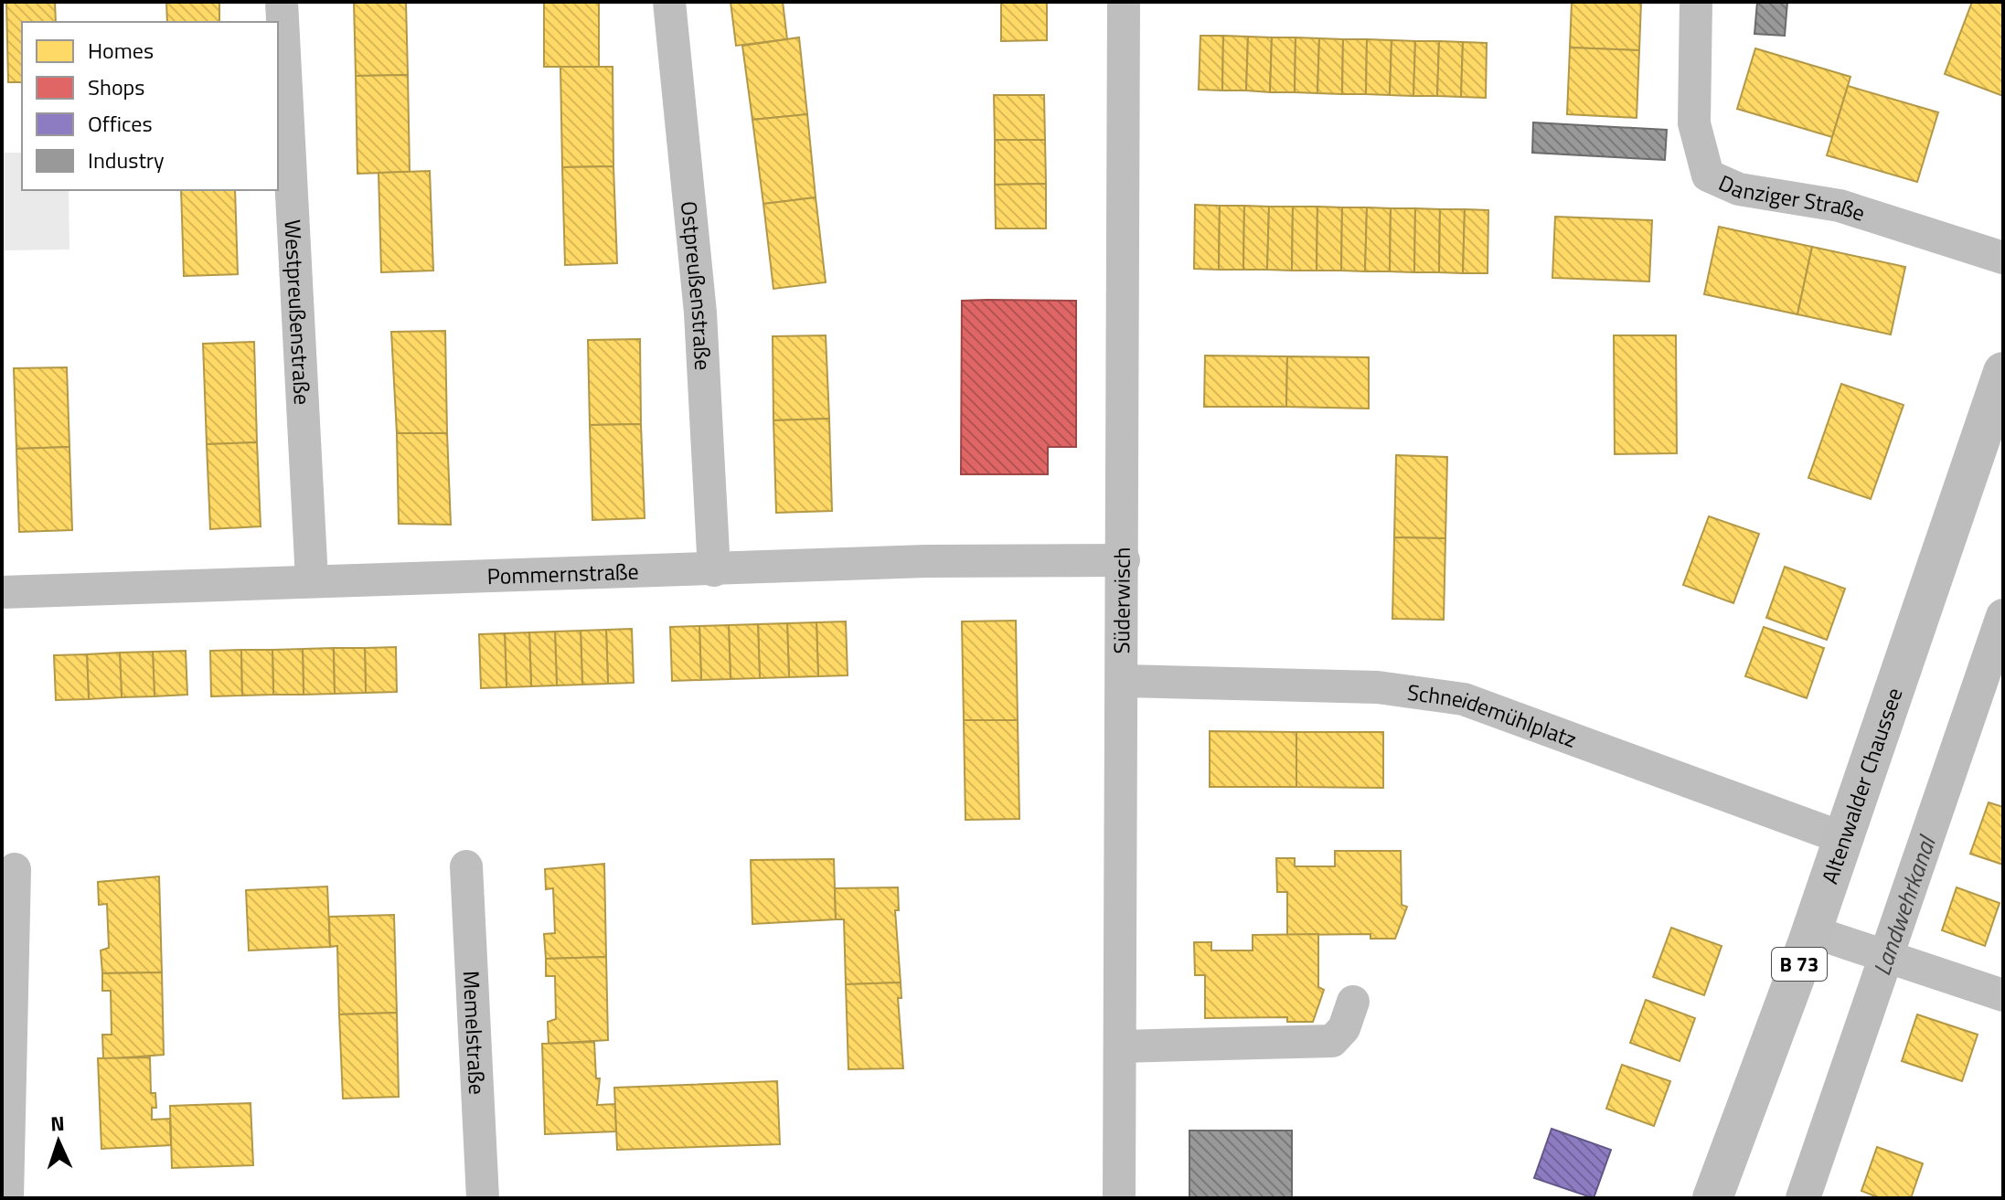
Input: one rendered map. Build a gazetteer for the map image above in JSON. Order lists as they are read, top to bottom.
{
  "streets": {
    "main road": ["Altenwalder Chaussee", "B 73"],
    "street": [
      "Danziger Straße",
      "Ostpreußenstraße",
      "Westpreußenstraße",
      "Pommernstraße",
      "Süderwisch",
      "Schneidemühlplatz",
      "Memelstraße"
    ]
  },
  "crossings": [
    ["Ostpreußenstraße", "Pommernstraße"],
    ["Westpreußenstraße", "Pommernstraße"],
    ["Pommernstraße", "Süderwisch"],
    ["Süderwisch", "Schneidemühlplatz"],
    ["Schneidemühlplatz", "Altenwalder Chaussee"]
  ],
  "water": ["Landwehrkanal"],
  "legend": [
    "Homes",
    "Shops",
    "Offices",
    "Industry"
  ],
  "north": "top"
}
